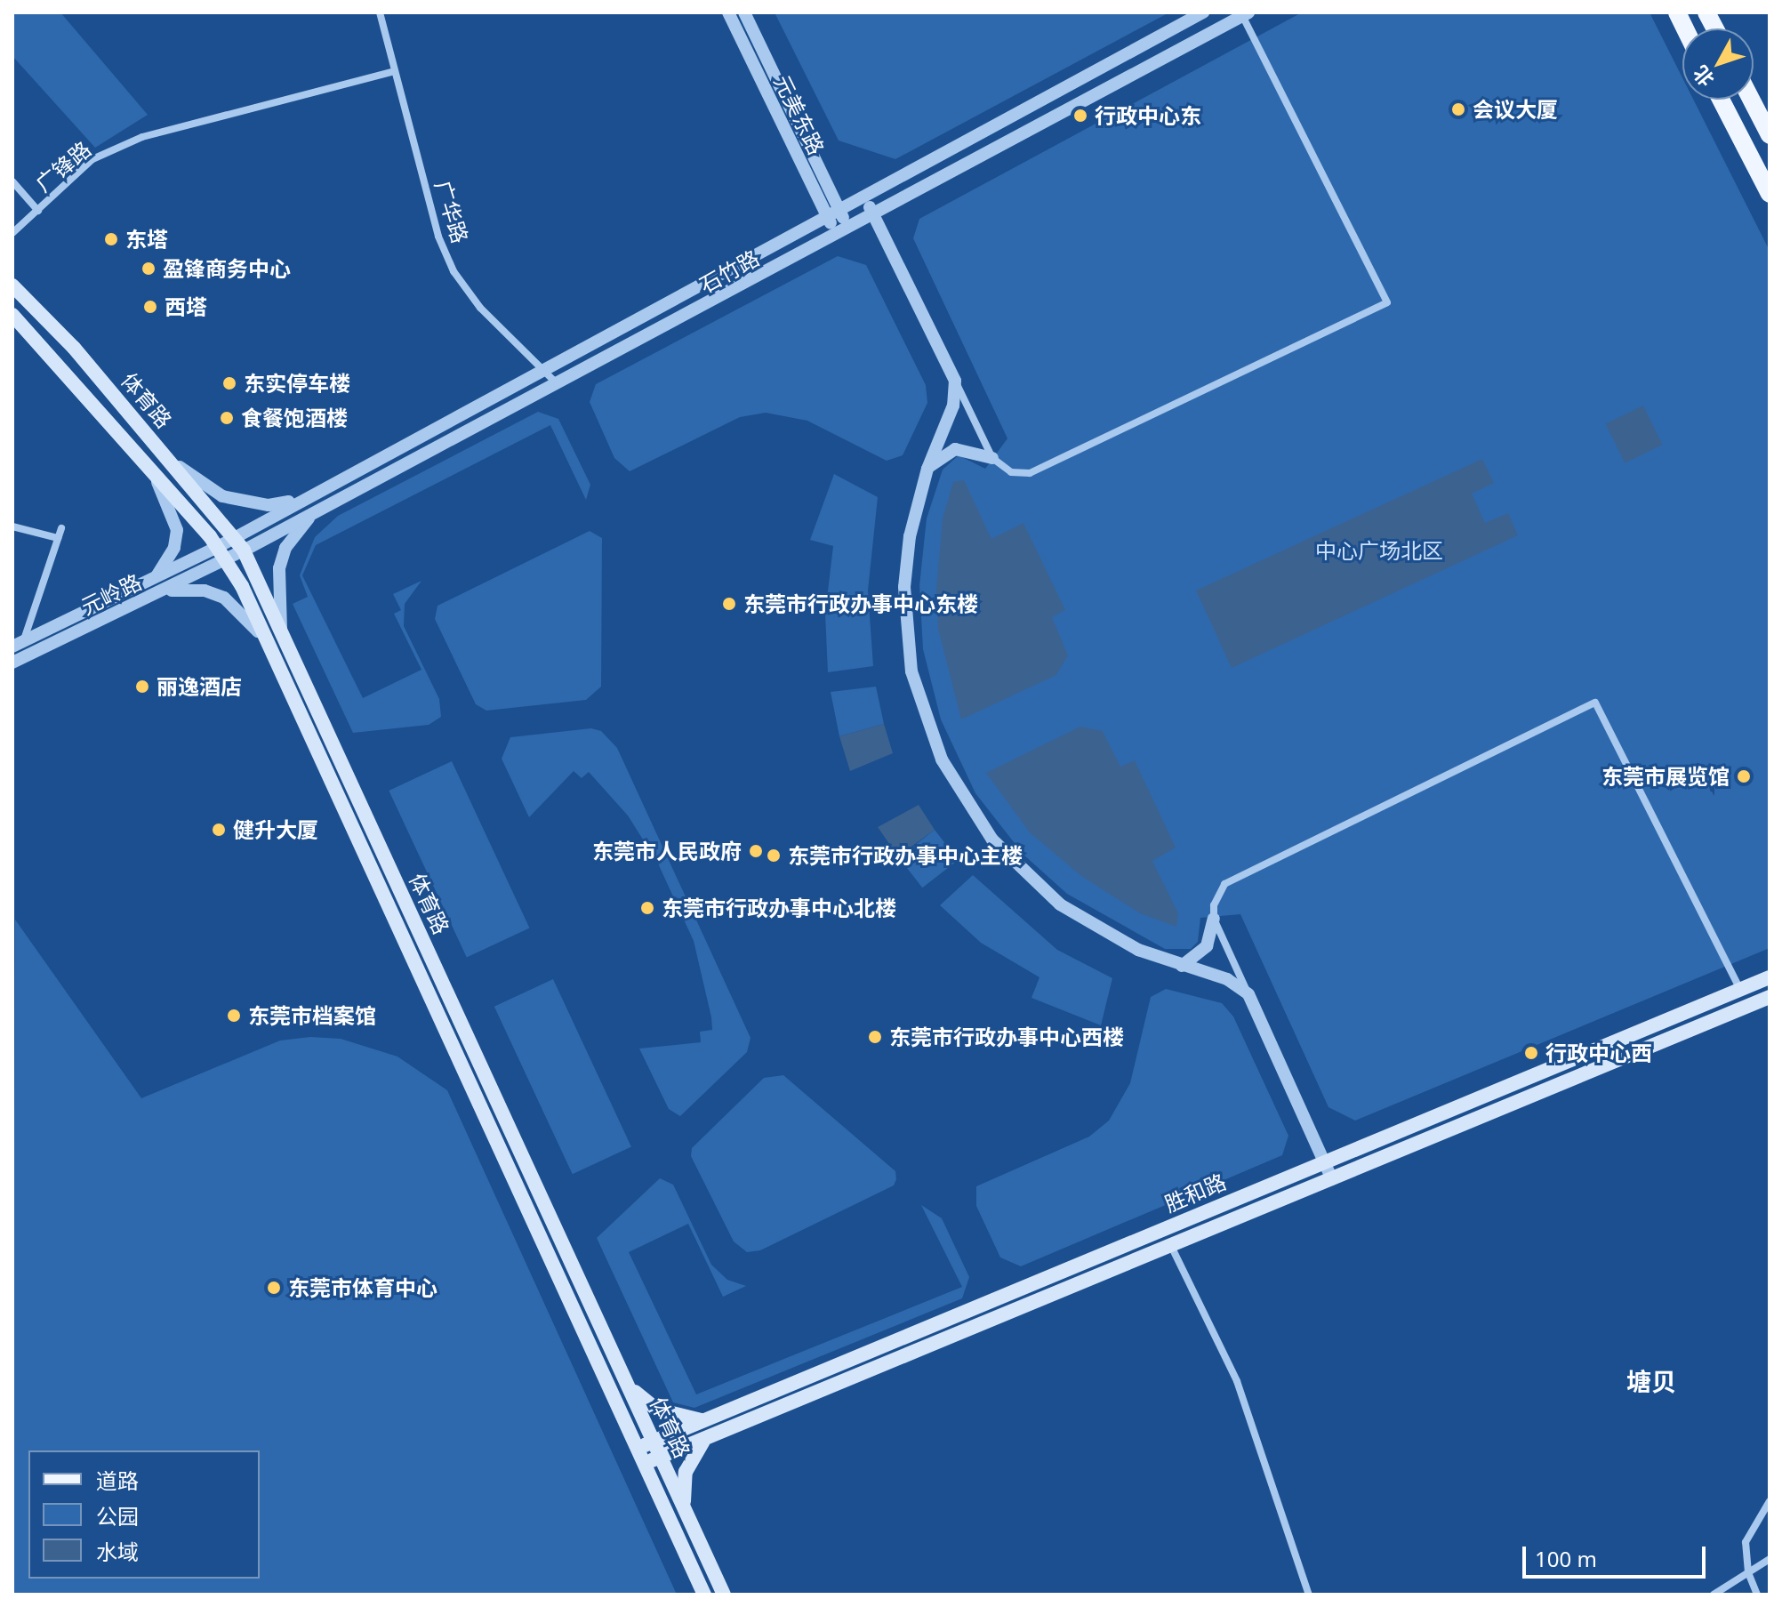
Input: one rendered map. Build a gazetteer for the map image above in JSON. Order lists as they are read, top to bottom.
{
  "streets": {
    "main road": ["体育路", "胜和路"],
    "street": [
      "元美东路",
      "广锋路",
      "广华路",
      "石竹路",
      "元岭路"
    ]
  },
  "crossings": [
    ["元美东路", "石竹路"],
    ["广锋路", "广华路"],
    ["广华路", "石竹路"],
    ["石竹路", "体育路"],
    ["石竹路", "元岭路"],
    ["体育路", "元岭路"],
    ["体育路", "胜和路"]
  ],
  "districts": ["塘贝"],
  "parks": ["中心广场北区"],
  "places": [
    "会议大厦",
    "行政中心东",
    "东塔",
    "盈锋商务中心",
    "西塔",
    "东实停车楼",
    "食餐饱酒楼",
    "东莞市行政办事中心东楼",
    "丽逸酒店",
    "东莞市展览馆",
    "健升大厦",
    "东莞市人民政府",
    "东莞市行政办事中心主楼",
    "东莞市行政办事中心北楼",
    "东莞市档案馆",
    "东莞市行政办事中心西楼",
    "行政中心西",
    "东莞市体育中心"
  ],
  "legend": ["道路", "公园", "水域"],
  "scale_bar": "100 m",
  "north": "bottom left"
}
